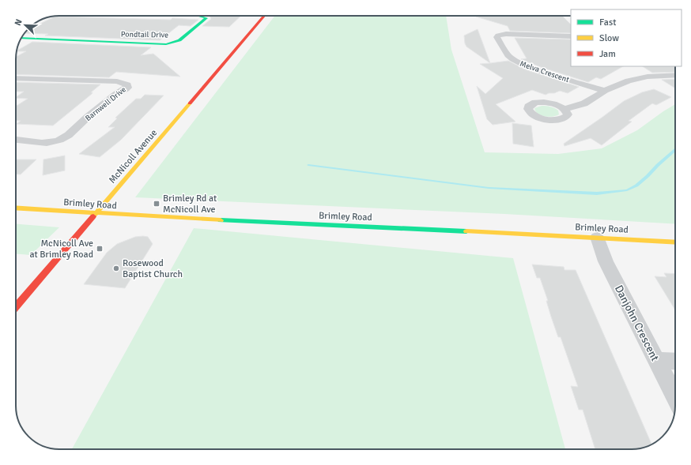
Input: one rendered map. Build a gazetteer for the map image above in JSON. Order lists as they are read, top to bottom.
{
  "streets": {
    "main road": ["Pondtail Drive", "McNicoll Avenue", "Brimley Road"],
    "street": ["Melva Crescent", "Barnwell Drive", "Danjohn Crescent"]
  },
  "crossings": [
    ["McNicoll Avenue", "Brimley Road"],
    ["Brimley Road", "Danjohn Crescent"]
  ],
  "places": {
    "transit": ["Brimley Rd at McNicoll Ave", "McNicoll Ave at Brimley Road"],
    "other": ["Rosewood Baptist Church"]
  },
  "legend": ["Fast", "Slow", "Jam"],
  "north": "top left"
}
